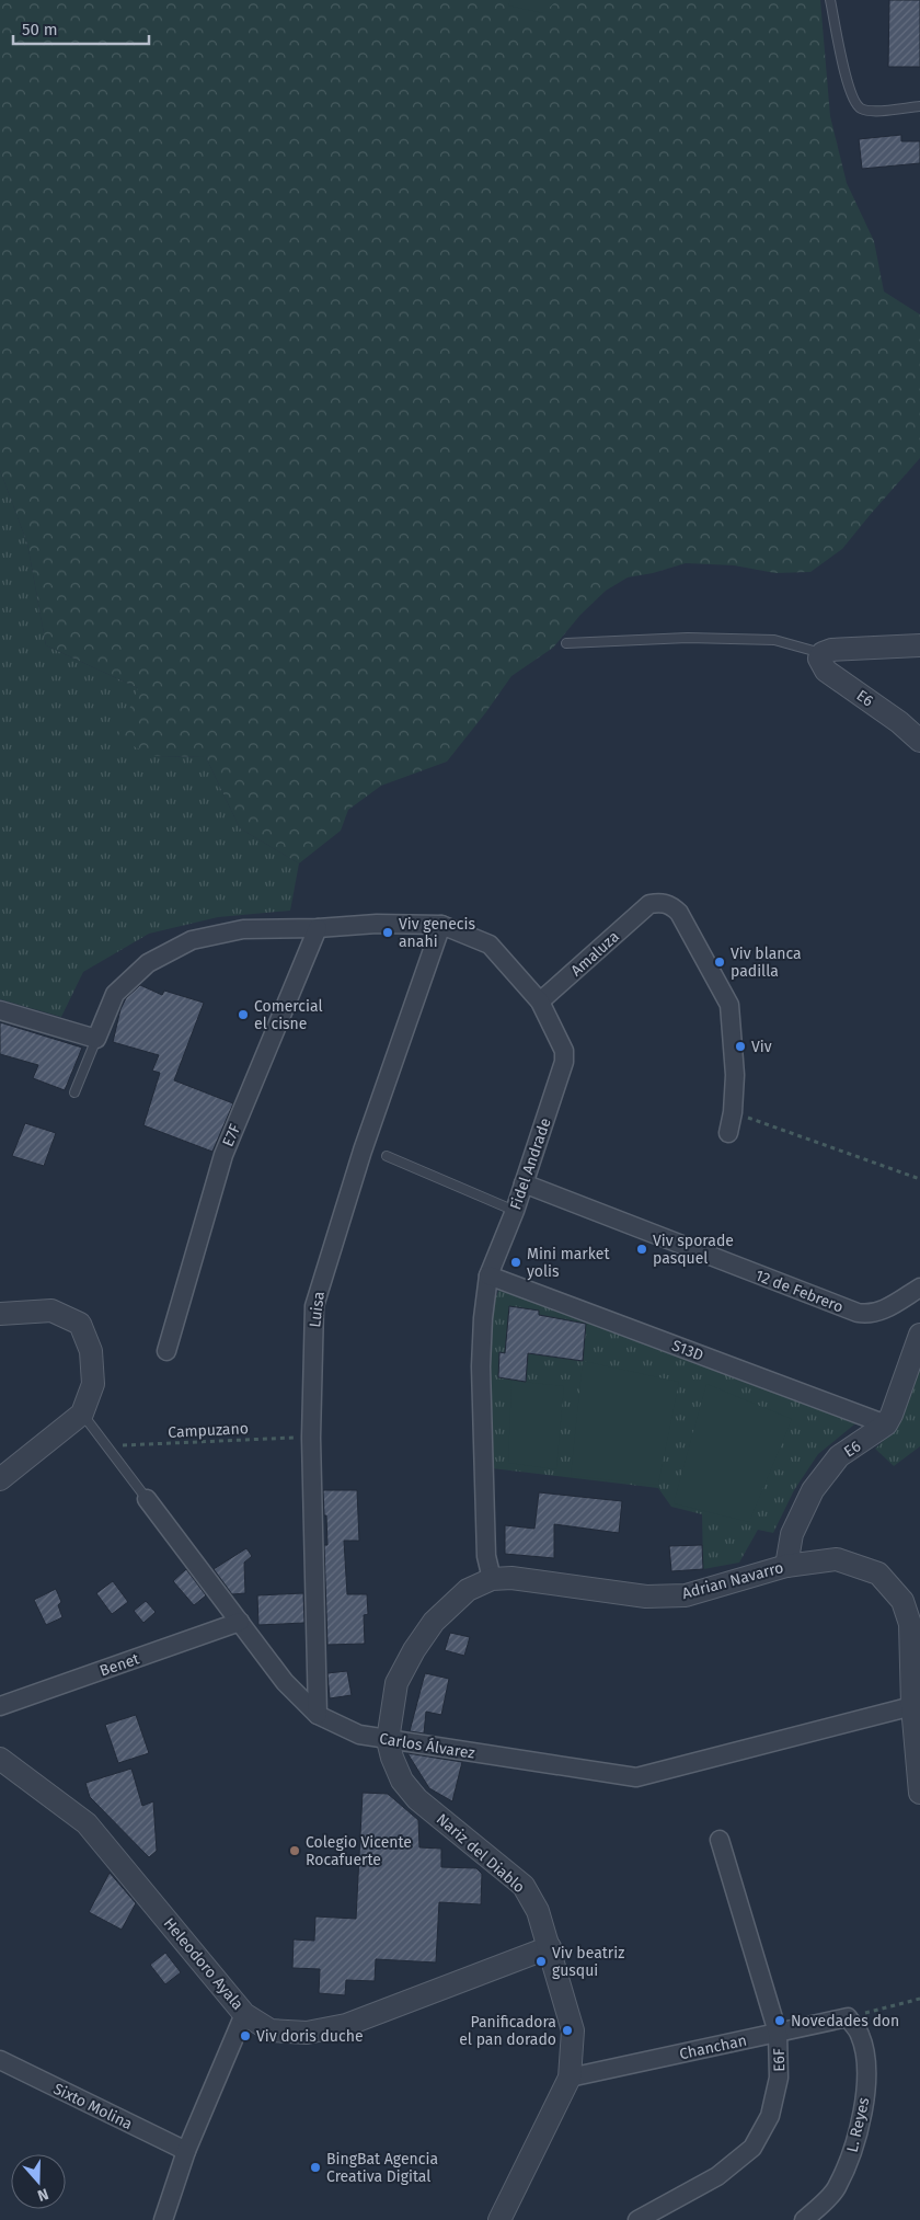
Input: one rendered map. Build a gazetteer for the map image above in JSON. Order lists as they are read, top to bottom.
{
  "streets": {
    "street": [
      "E6",
      "Amaluza",
      "E7F",
      "Fidel Andrade",
      "12 de Febrero",
      "Luisa",
      "S13D",
      "Adrian Navarro",
      "Benet",
      "Carlos Álvarez",
      "Nariz del Diablo",
      "Heleodoro Ayala",
      "Chanchan",
      "E6F",
      "Sixto Molina",
      "L. Reyes"
    ],
    "path": ["Campuzano"]
  },
  "crossings": [
    ["E6", "S13D"],
    ["E6", "Adrian Navarro"],
    ["Amaluza", "Fidel Andrade"],
    ["E7F", "Fidel Andrade"],
    ["Fidel Andrade", "12 de Febrero"],
    ["Fidel Andrade", "Luisa"],
    ["Fidel Andrade", "S13D"],
    ["Fidel Andrade", "Adrian Navarro"],
    ["Luisa", "Campuzano"],
    ["Luisa", "Carlos Álvarez"],
    ["Campuzano", "Carlos Álvarez"],
    ["Adrian Navarro", "Carlos Álvarez"],
    ["Adrian Navarro", "Nariz del Diablo"],
    ["Benet", "Carlos Álvarez"],
    ["Carlos Álvarez", "Nariz del Diablo"],
    ["Nariz del Diablo", "Heleodoro Ayala"],
    ["Nariz del Diablo", "Chanchan"],
    ["Chanchan", "E6F"],
    ["Chanchan", "L. Reyes"]
  ],
  "places": [
    "Viv genecis anahi",
    "Viv blanca padilla",
    "Comercial el cisne",
    "Viv",
    "Viv sporade pasquel",
    "Mini market yolis",
    "Colegio Vicente Rocafuerte",
    "Viv beatriz gusqui",
    "Novedades don",
    "Panificadora el pan dorado",
    "Viv doris duche",
    "BingBat Agencia Creativa Digital"
  ],
  "scale_bar": "50 m",
  "north": "bottom"
}
